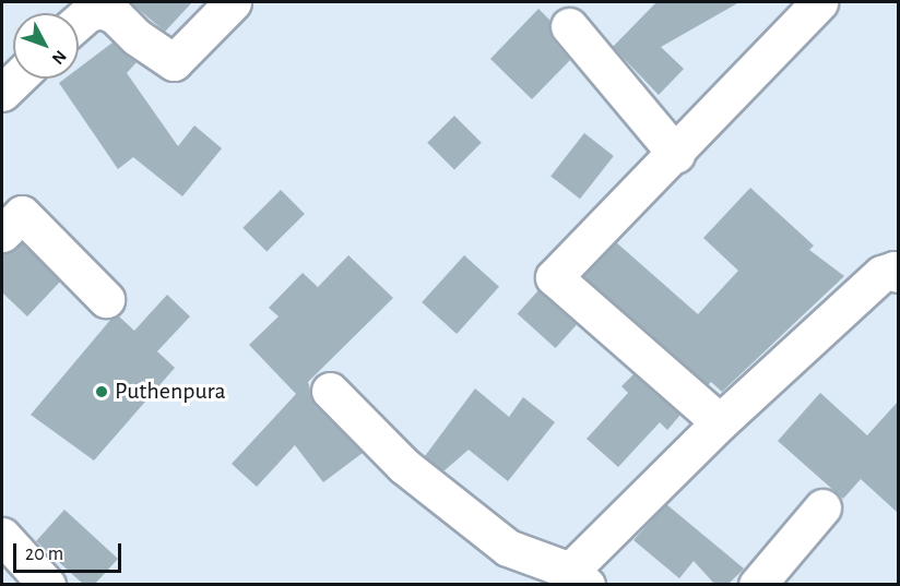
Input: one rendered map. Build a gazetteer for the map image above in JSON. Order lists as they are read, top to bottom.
{
  "places": ["Puthenpura"],
  "scale_bar": "20 m",
  "north": "bottom right"
}
